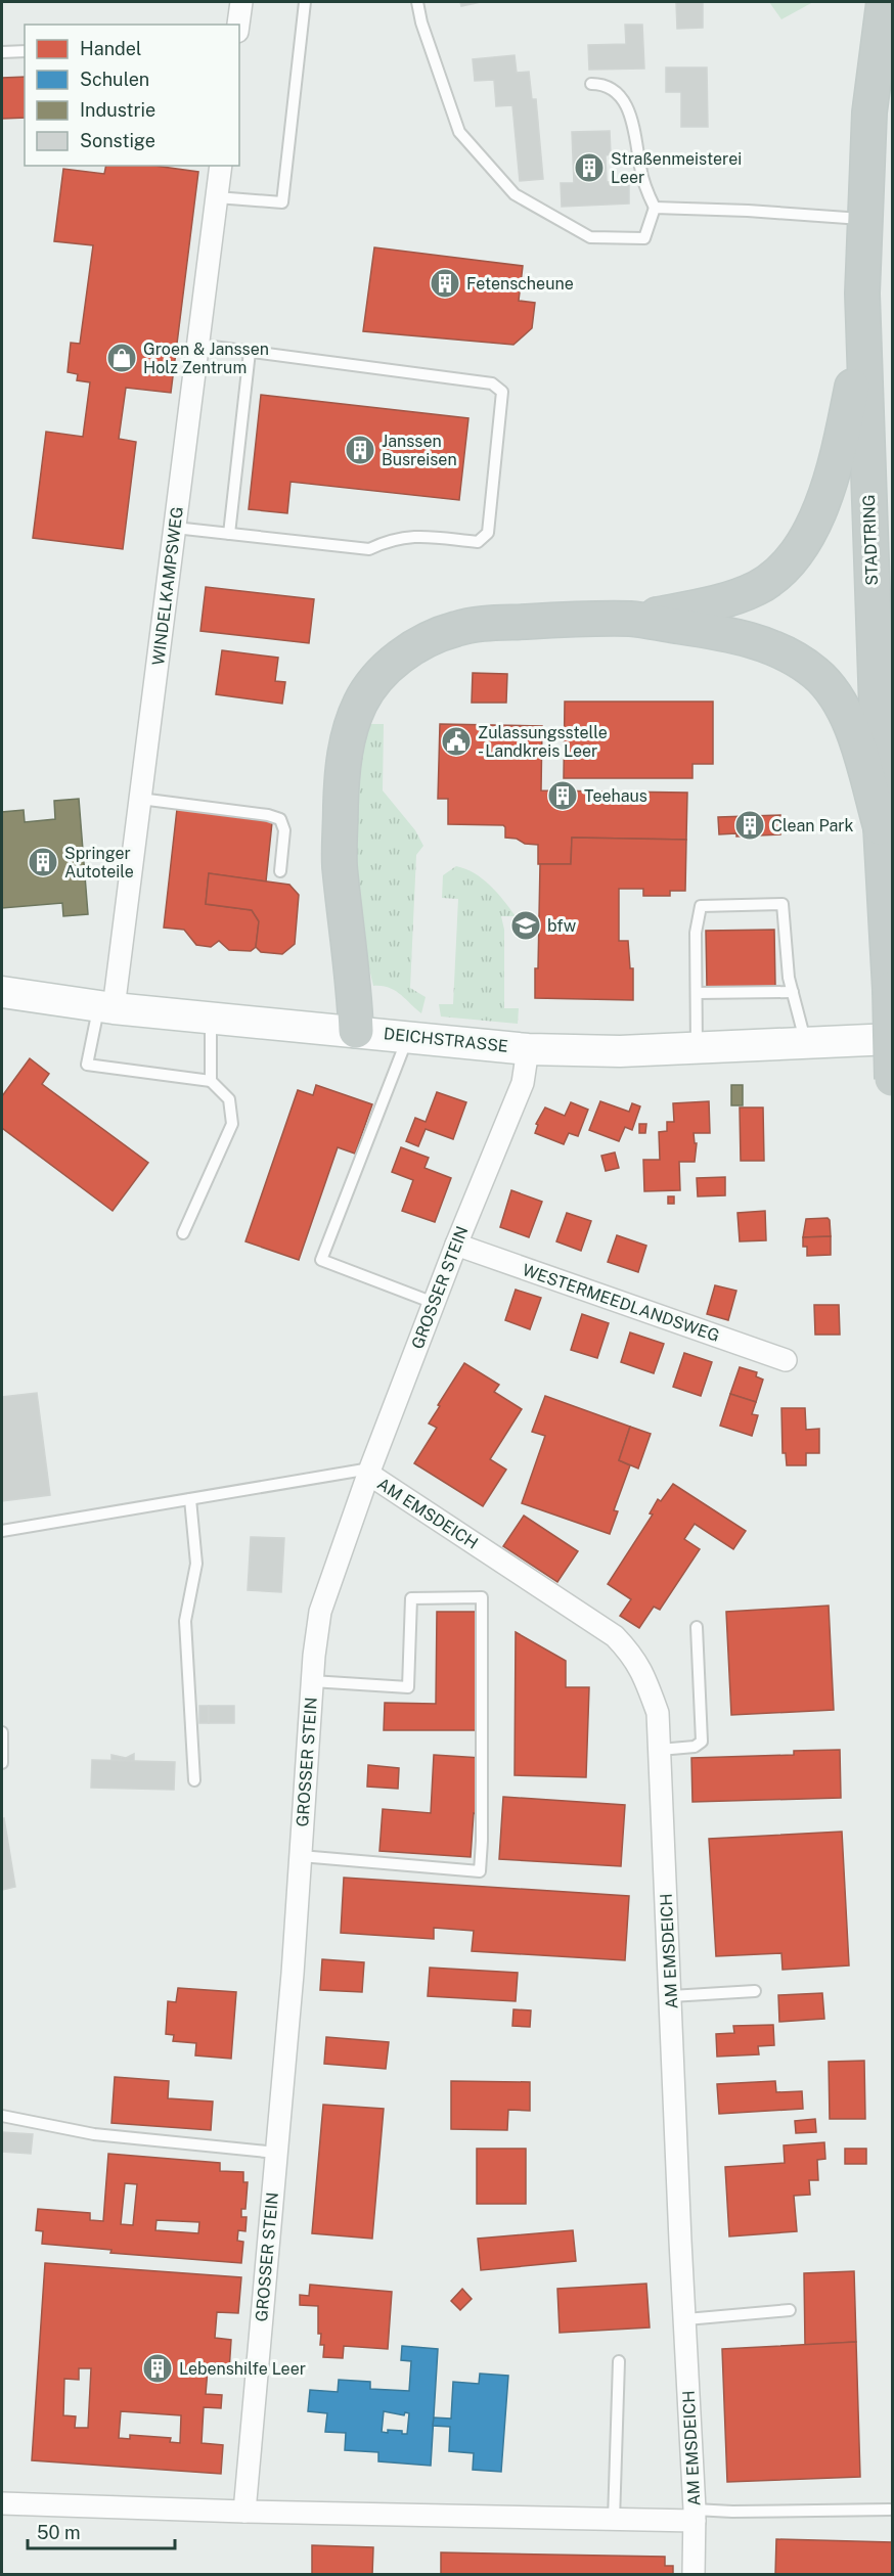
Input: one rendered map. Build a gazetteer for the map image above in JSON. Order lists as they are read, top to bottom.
{
  "streets": {
    "highway": ["STADTRING"],
    "main road": ["DEICHSTRASSE"],
    "street": [
      "WINDELKAMPSWEG",
      "GROSSER STEIN",
      "WESTERMEEDLANDSWEG",
      "AM EMSDEICH"
    ]
  },
  "crossings": [
    ["WINDELKAMPSWEG", "DEICHSTRASSE"],
    ["DEICHSTRASSE", "GROSSER STEIN"],
    ["GROSSER STEIN", "WESTERMEEDLANDSWEG"],
    ["GROSSER STEIN", "AM EMSDEICH"]
  ],
  "places": {
    "building": [
      "Straßenmeisterei Leer",
      "Fetenscheune",
      "Janssen Busreisen",
      "Teehaus",
      "Clean Park",
      "Springer Autoteile",
      "Lebenshilfe Leer"
    ],
    "shop": ["Groen & Janssen Holz Zentrum"],
    "public building": ["Zulassungsstelle - Landkreis Leer"],
    "school or university": ["bfw"]
  },
  "legend": [
    "Handel",
    "Schulen",
    "Industrie",
    "Sonstige"
  ],
  "scale_bar": "50 m"
}
